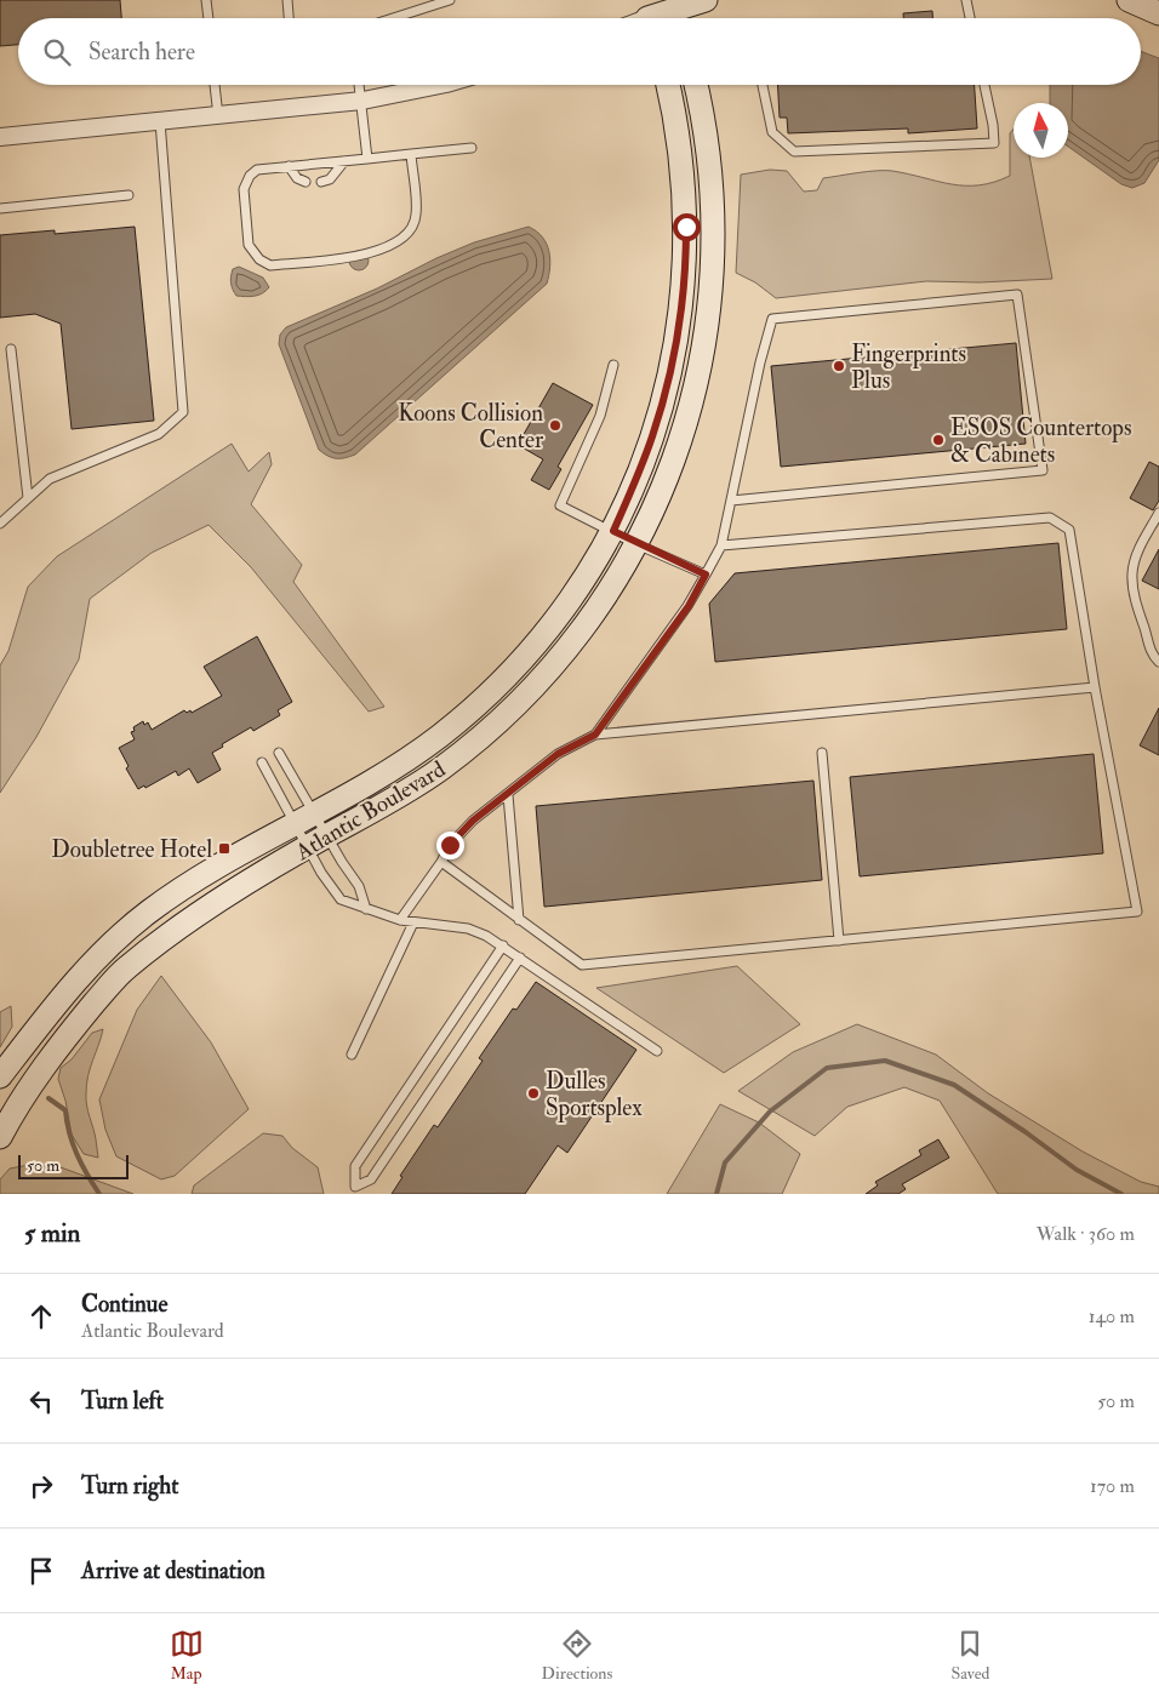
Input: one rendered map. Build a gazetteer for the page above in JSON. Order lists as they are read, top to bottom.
{
  "streets": {
    "main road": ["Atlantic Boulevard"]
  },
  "places": {
    "other": [
      "Fingerprints Plus",
      "Koons Collision Center",
      "ESOS Countertops & Cabinets",
      "Dulles Sportsplex"
    ],
    "transit": ["Doubletree Hotel"]
  },
  "scale_bar": "50 m",
  "north": "top",
  "page": {
    "search": "Search here",
    "scale": "50 m",
    "heading": ["5 min", "Walk · 360 m"],
    "list": [
      ["Continue", "Atlantic Boulevard", "140 m"],
      ["Turn left", "50 m"],
      ["Turn right", "170 m"],
      "Arrive at destination"
    ],
    "nav": ["Map", "Directions", "Saved"]
  }
}
